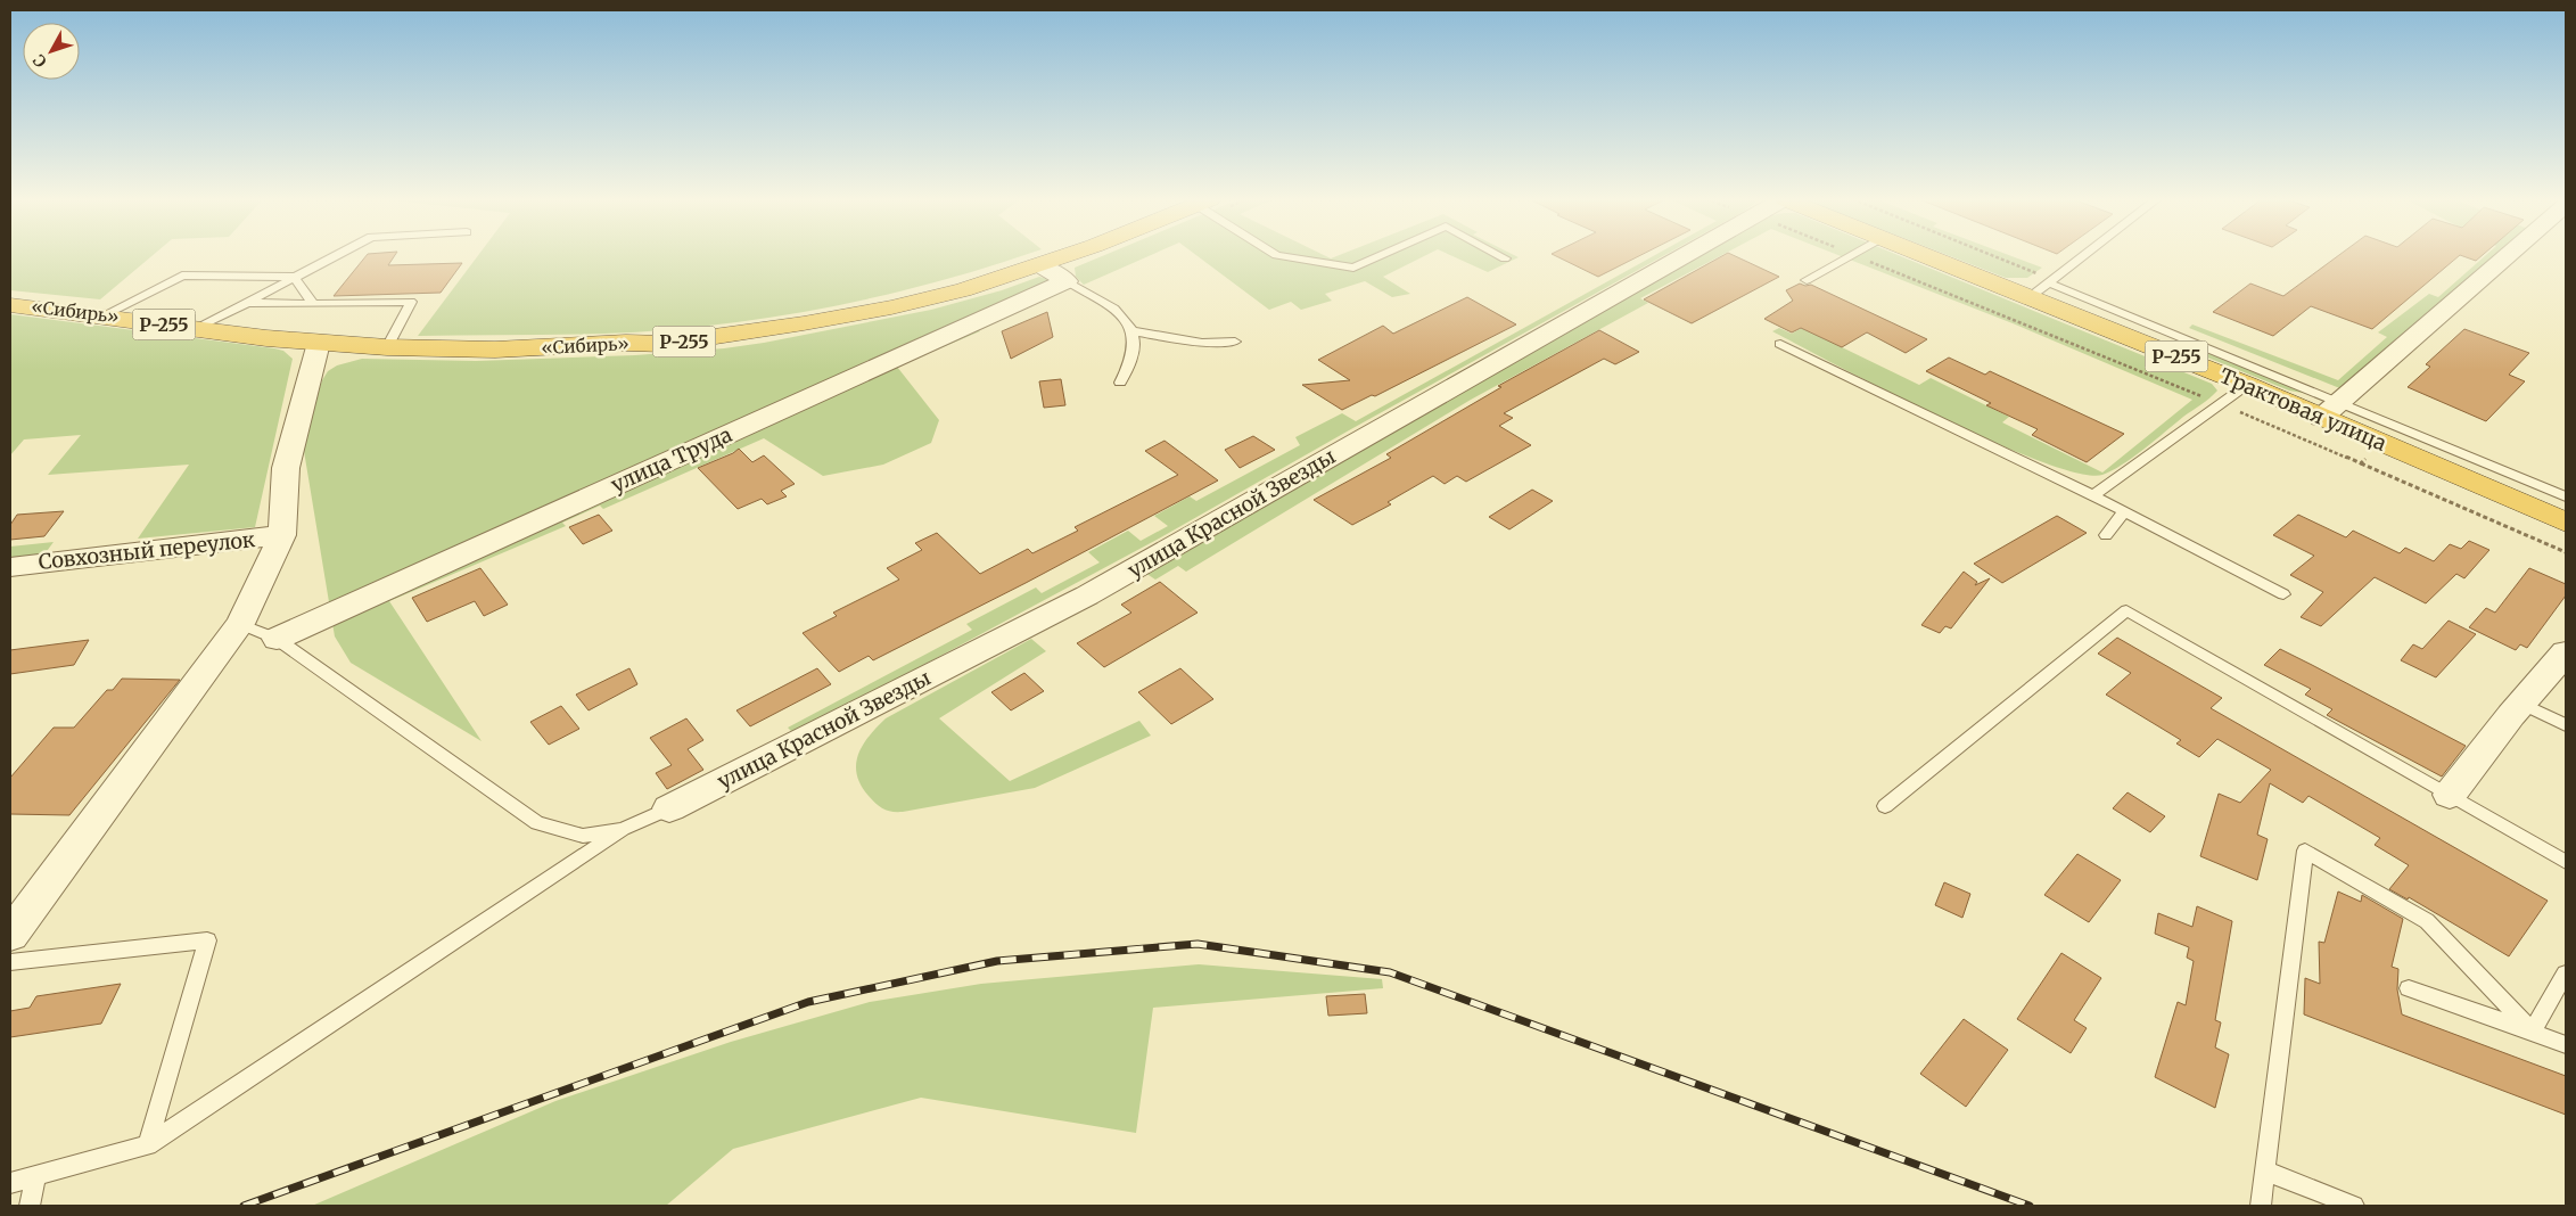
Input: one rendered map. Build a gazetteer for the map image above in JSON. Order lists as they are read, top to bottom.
{
  "streets": {
    "highway": ["«Сибирь»", "Р-255", "Трактовая улица"],
    "street": ["улица Труда", "улица Красной Звезды", "Совхозный переулок"]
  },
  "north": "bottom left"
}
